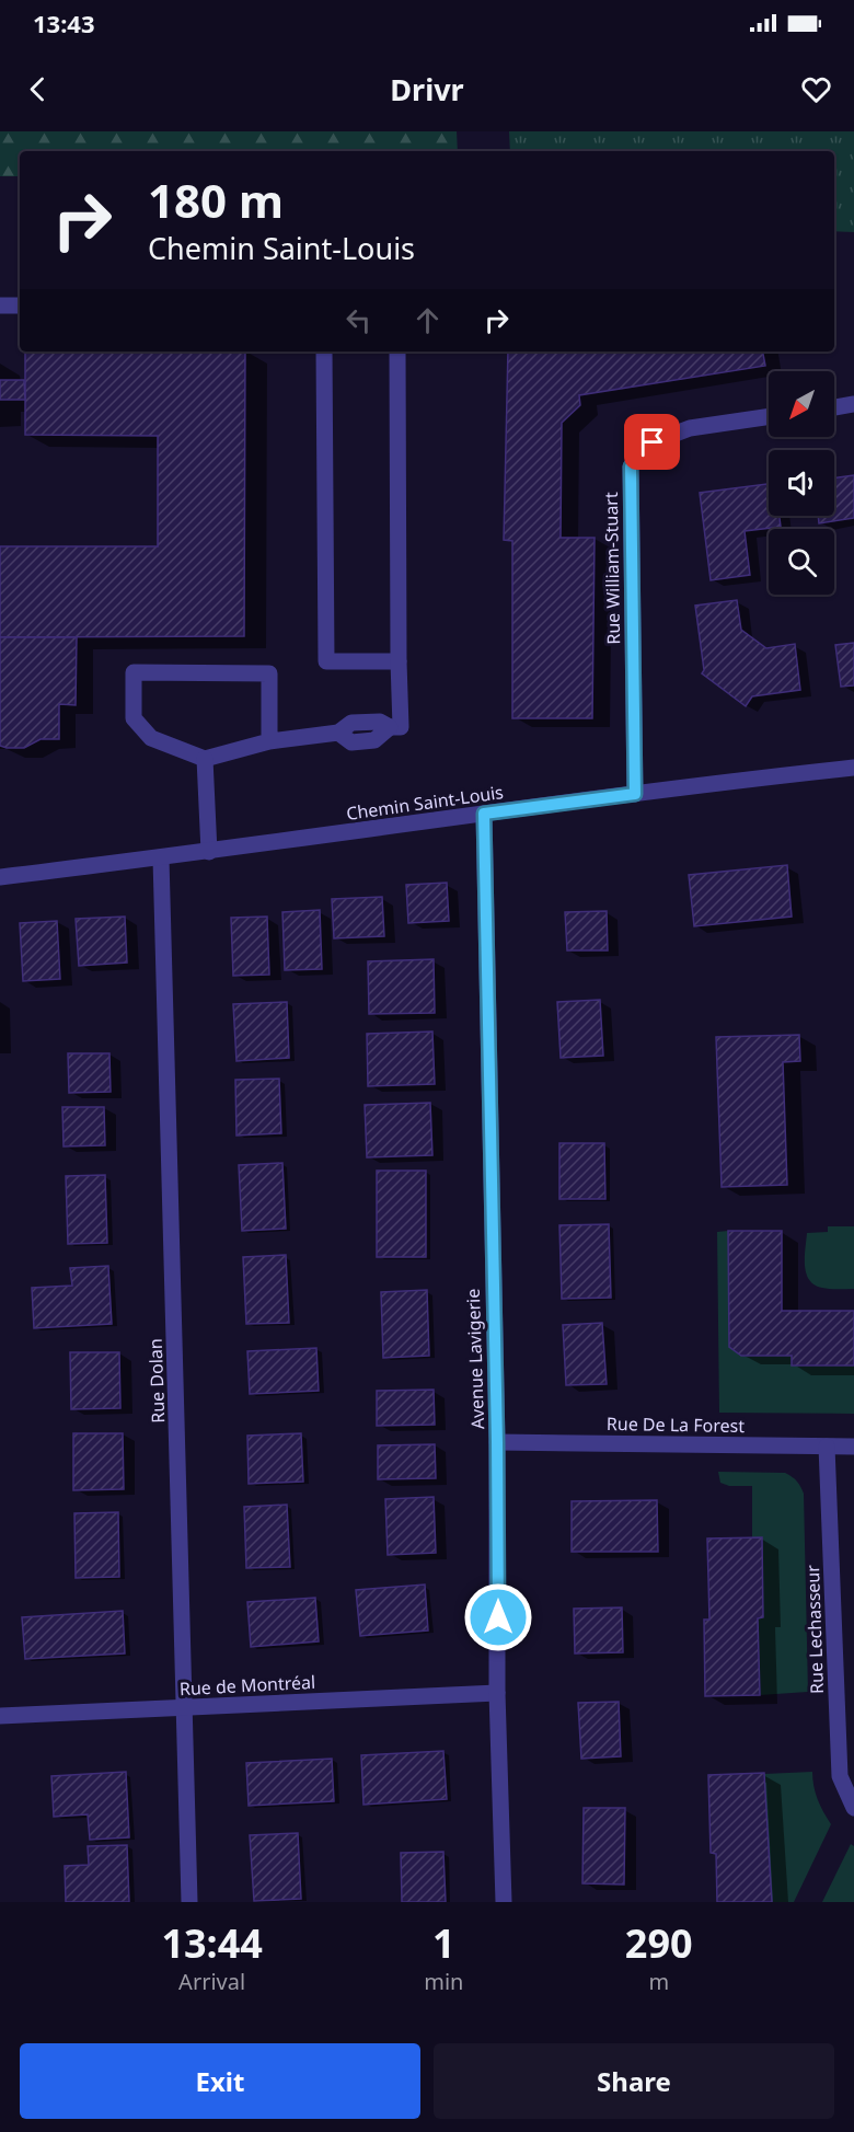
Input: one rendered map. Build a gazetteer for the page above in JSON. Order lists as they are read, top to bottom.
{
  "streets": {
    "street": [
      "Rue William-Stuart",
      "Chemin Saint-Louis",
      "Avenue Lavigerie",
      "Rue Dolan",
      "Rue De La Forest",
      "Rue Lechasseur",
      "Rue de Montréal"
    ]
  },
  "crossings": [
    ["Rue William-Stuart", "Chemin Saint-Louis"],
    ["Chemin Saint-Louis", "Avenue Lavigerie"],
    ["Chemin Saint-Louis", "Rue Dolan"],
    ["Avenue Lavigerie", "Rue De La Forest"],
    ["Avenue Lavigerie", "Rue de Montréal"],
    ["Rue Dolan", "Rue de Montréal"],
    ["Rue De La Forest", "Rue Lechasseur"]
  ],
  "north": "bottom left",
  "page": {
    "status": "13:43",
    "header": "Drivr",
    "turn": ["180 m", "Chemin Saint-Louis"],
    "eta": [
      "13:44",
      "Arrival",
      "1",
      "min",
      "290",
      "m"
    ],
    "buttons": ["Exit", "Share"]
  }
}
